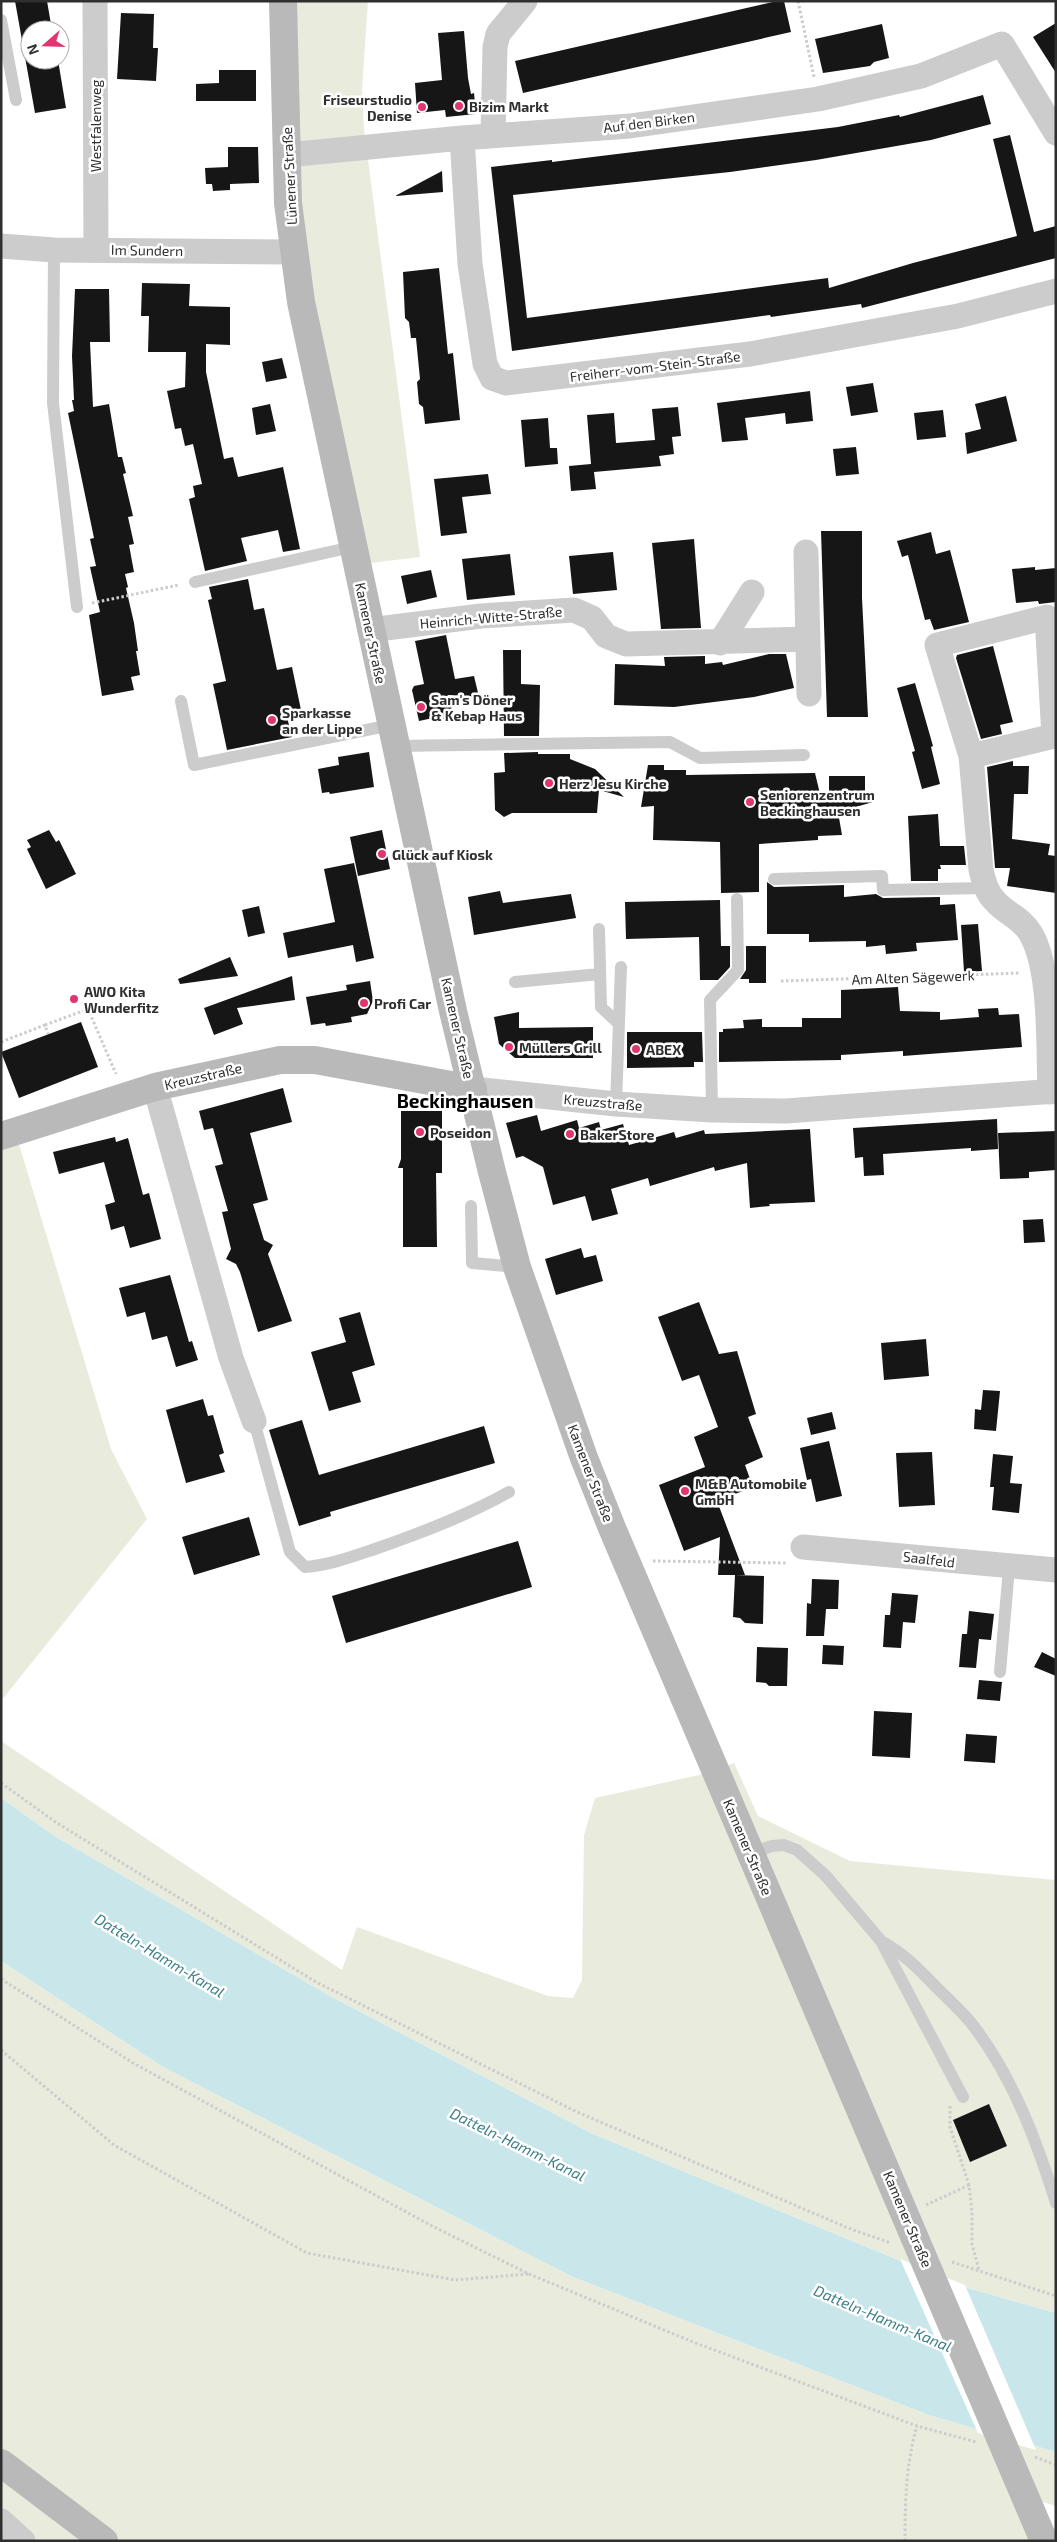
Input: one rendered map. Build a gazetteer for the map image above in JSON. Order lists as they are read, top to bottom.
{
  "streets": {
    "main road": ["Lünener Straße", "Kamener Straße", "Kreuzstraße"],
    "street": [
      "Auf den Birken",
      "Westfalenweg",
      "Im Sundern",
      "Freiherr-vom-Stein-Straße",
      "Heinrich-Witte-Straße",
      "Saalfeld"
    ],
    "path": ["Am Alten Sägewerk"]
  },
  "crossings": [
    ["Auf den Birken", "Lünener Straße"],
    ["Auf den Birken", "Freiherr-vom-Stein-Straße"],
    ["Westfalenweg", "Im Sundern"],
    ["Lünener Straße", "Im Sundern"],
    ["Lünener Straße", "Kamener Straße"],
    ["Heinrich-Witte-Straße", "Kamener Straße"],
    ["Kamener Straße", "Kreuzstraße"]
  ],
  "districts": ["Beckinghausen"],
  "water": ["Datteln-Hamm-Kanal"],
  "places": [
    "Bizim Markt",
    "Friseurstudio Denise",
    "Sam's Döner & Kebap Haus",
    "Sparkasse an der Lippe",
    "Herz Jesu Kirche",
    "Seniorenzentrum Beckinghausen",
    "Glück auf Kiosk",
    "AWO Kita Wunderfitz",
    "Profi Car",
    "Müllers Grill",
    "ABEX",
    "Poseidon",
    "BakerStore",
    "M&B Automobile GmbH"
  ],
  "north": "left"
}
